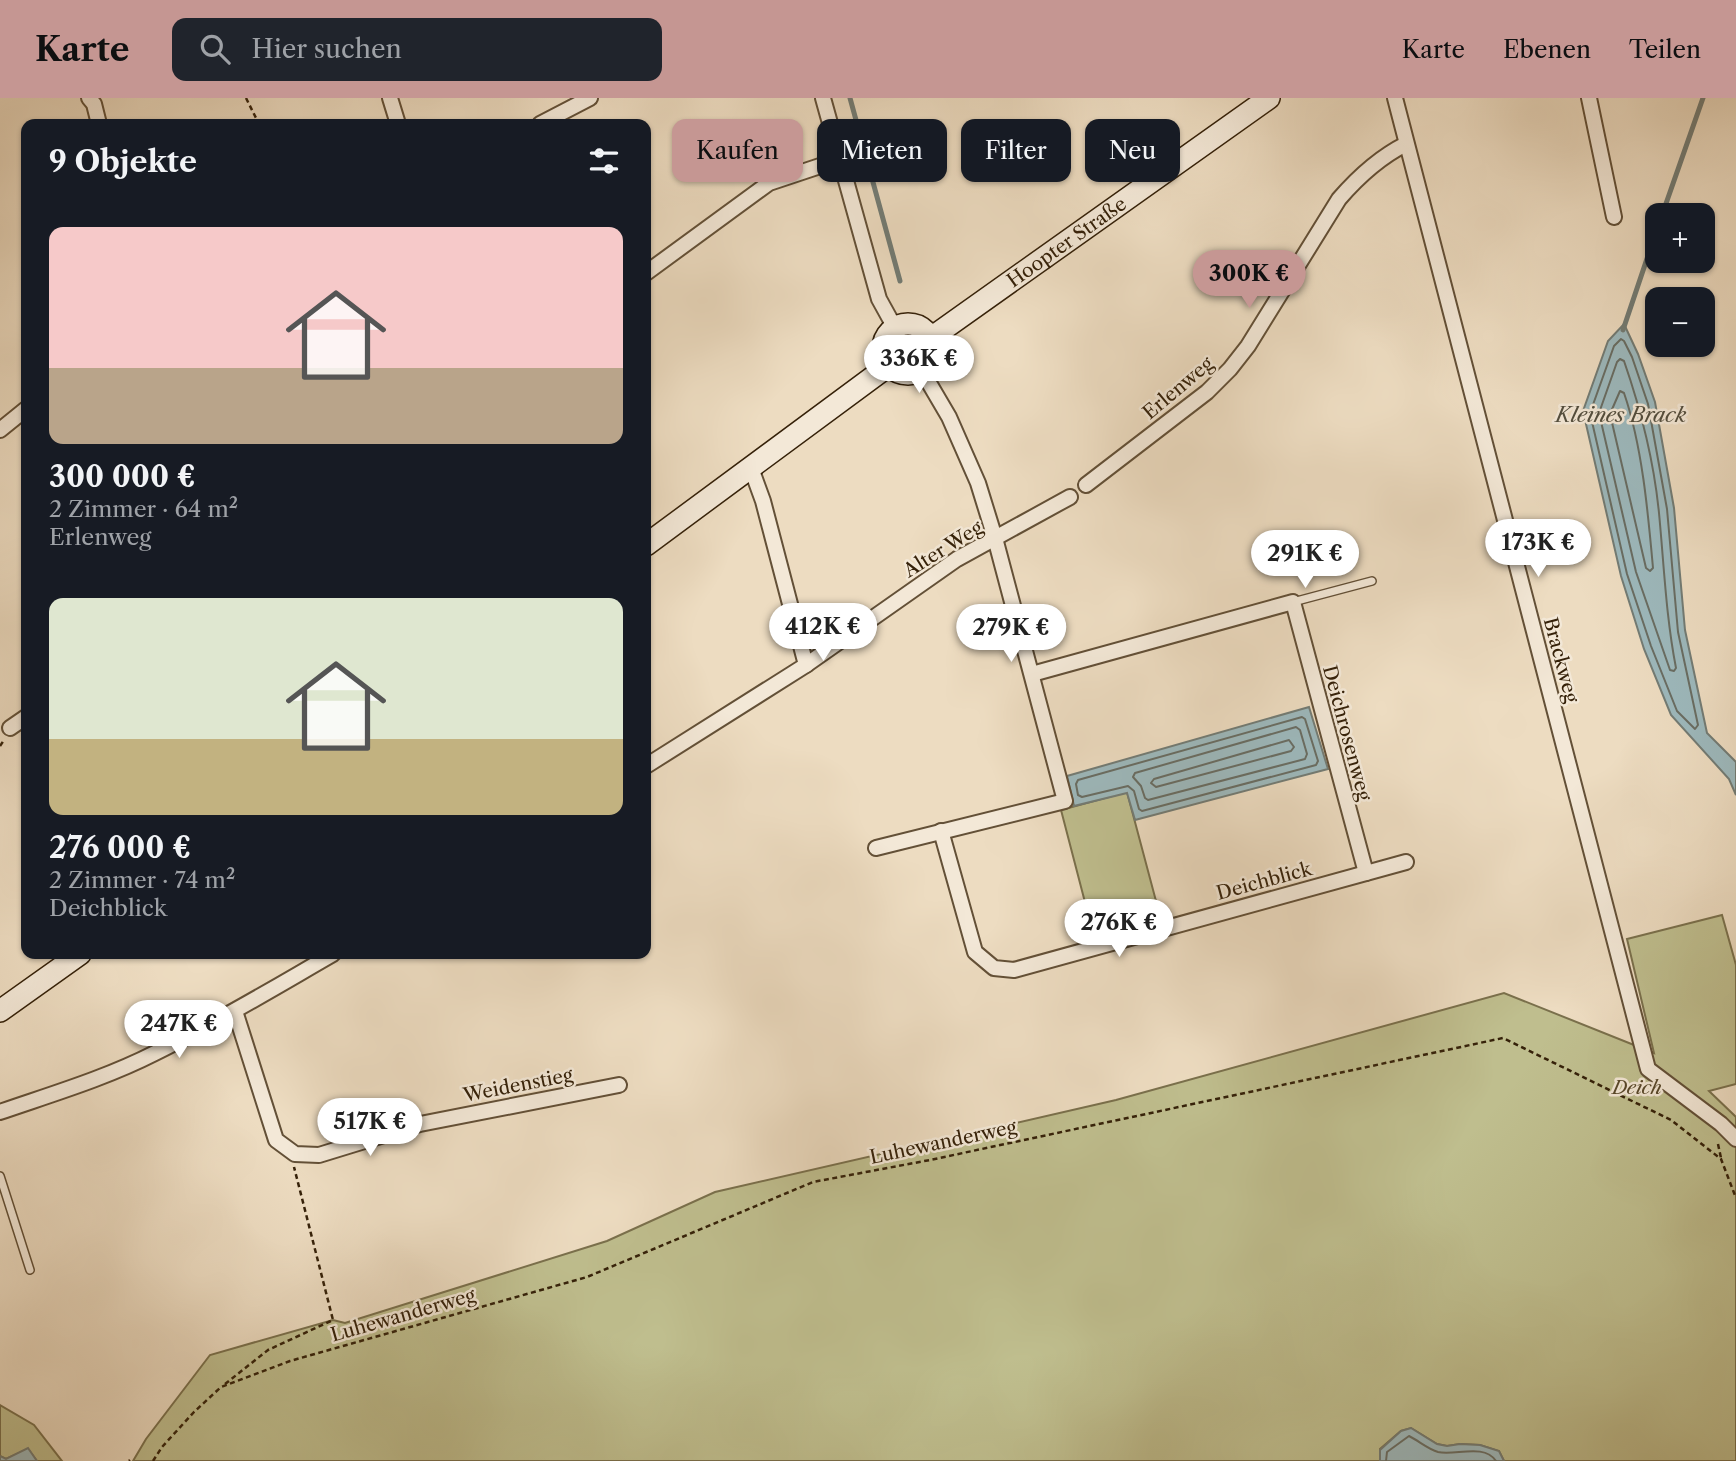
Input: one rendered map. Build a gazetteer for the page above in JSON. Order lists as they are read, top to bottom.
{
  "streets": {
    "street": [
      "Hoopter Straße",
      "Erlenweg",
      "Alter Weg",
      "Brackweg",
      "Deichrosenweg",
      "Deichblick",
      "Weidenstieg"
    ],
    "path": ["Luhewanderweg"]
  },
  "crossings": [
    ["Erlenweg", "Brackweg"],
    ["Deichrosenweg", "Deichblick"]
  ],
  "water": ["Kleines Brack"],
  "parks": ["Deich"],
  "page": {
    "header": "Karte",
    "search": "Hier suchen",
    "nav": ["Karte", "Ebenen", "Teilen"],
    "chip": [
      "Kaufen",
      "Mieten",
      "Filter",
      "Neu"
    ],
    "heading": "9 Objekte",
    "map_buttons": ["+", "−"],
    "list": [
      {
        "name": "300 000 €",
        "note": "2 Zimmer · 64 m² · Erlenweg"
      },
      {
        "name": "276 000 €",
        "note": "2 Zimmer · 74 m² · Deichblick"
      }
    ],
    "price": [
      "300K €",
      "336K €",
      "173K €",
      "291K €",
      "412K €",
      "279K €",
      "276K €",
      "247K €",
      "517K €"
    ]
  }
}
